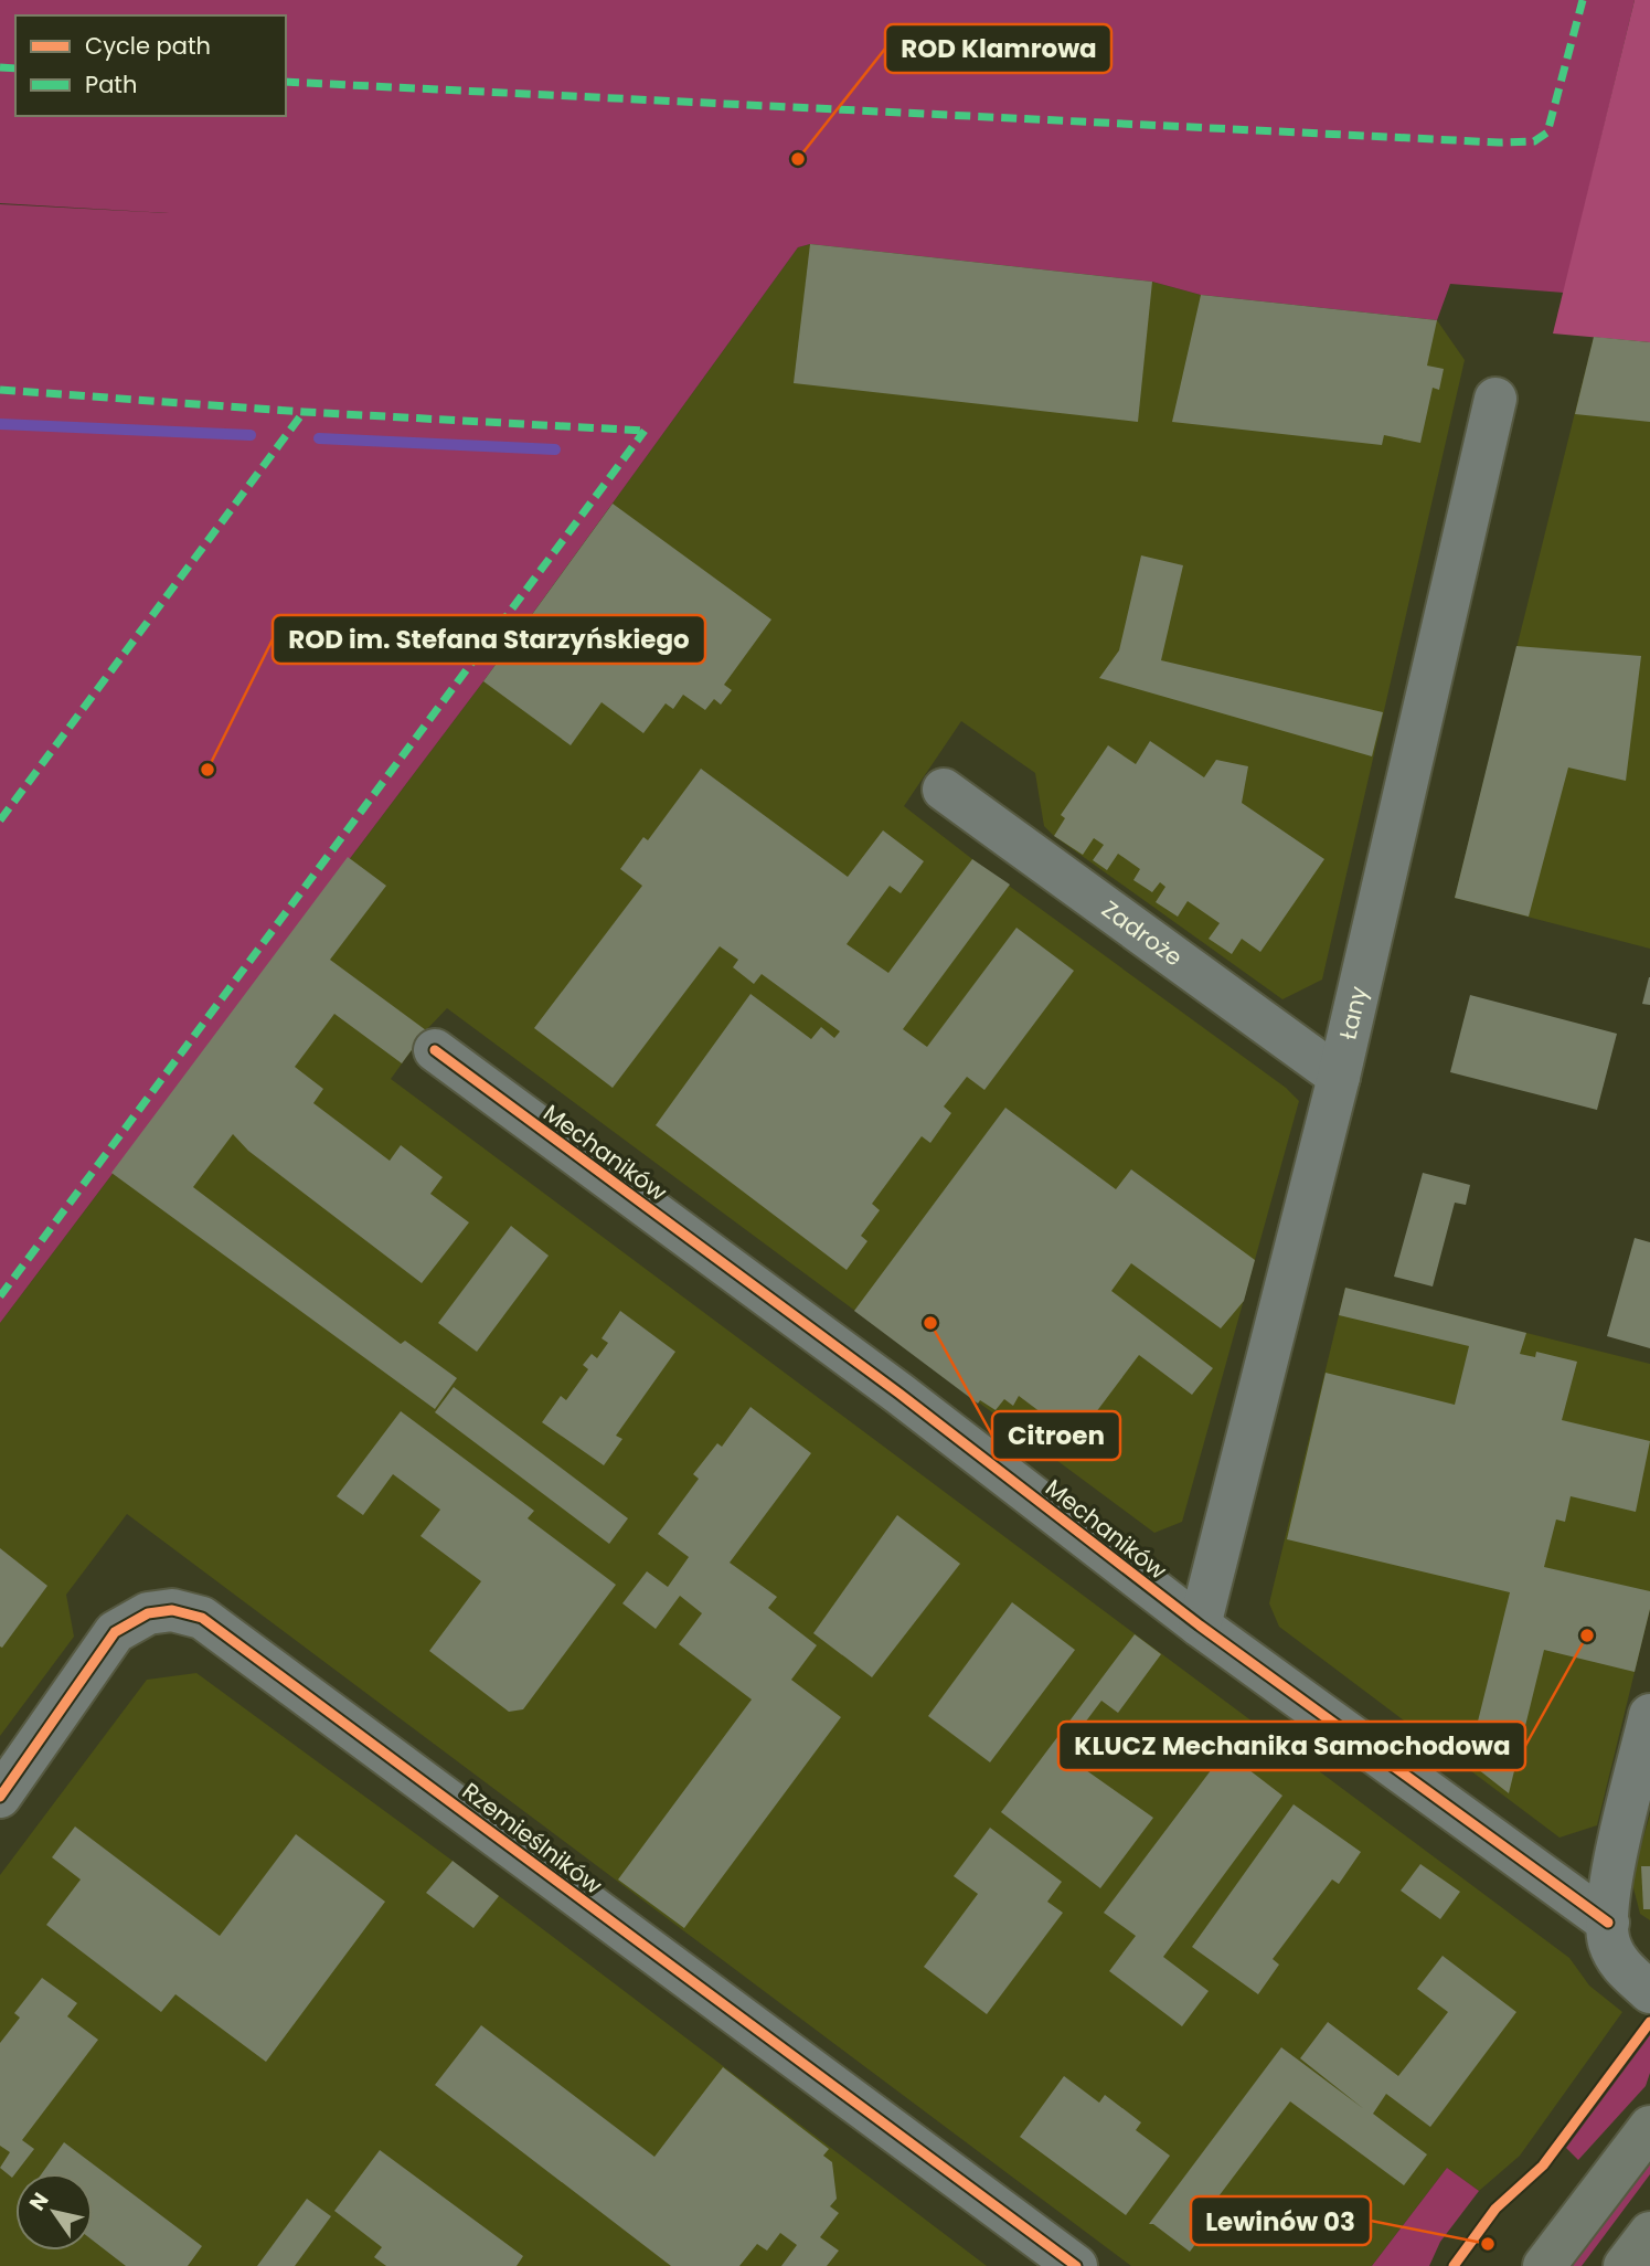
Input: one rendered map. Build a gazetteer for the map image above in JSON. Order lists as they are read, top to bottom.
{
  "streets": {
    "street": [
      "Zadroże",
      "Łany",
      "Mechaników",
      "Rzemieślników"
    ]
  },
  "crossings": [
    ["Zadroże", "Łany"],
    ["Łany", "Mechaników"]
  ],
  "places": [
    "ROD Klamrowa",
    "ROD im. Stefana Starzyńskiego",
    "Citroen",
    "KLUCZ Mechanika Samochodowa",
    "Lewinów 03"
  ],
  "legend": ["Cycle path", "Path"],
  "north": "top left"
}
